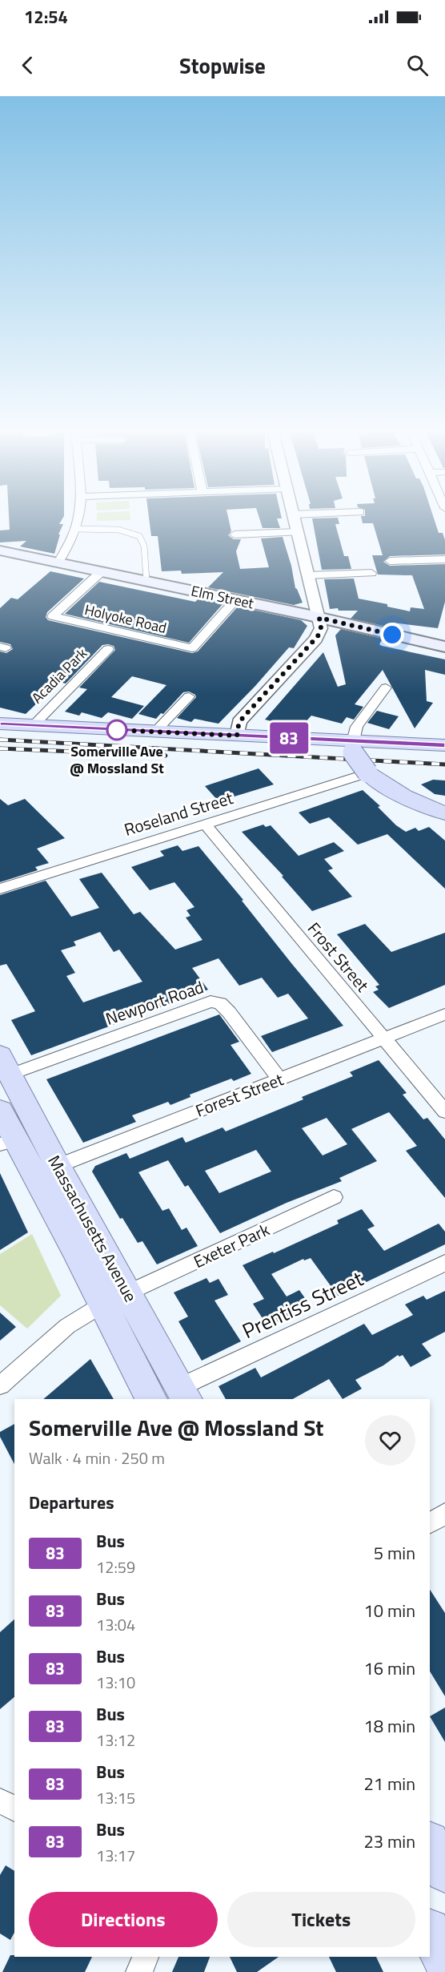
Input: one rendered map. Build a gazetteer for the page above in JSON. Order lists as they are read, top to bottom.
{
  "streets": {
    "main road": ["Elm Street", "Massachusetts Avenue"],
    "street": [
      "Holyoke Road",
      "Acadia Park",
      "Roseland Street",
      "Frost Street",
      "Newport Road",
      "Forest Street",
      "Exeter Park",
      "Prentiss Street"
    ]
  },
  "crossings": [
    ["Elm Street", "Holyoke Road"],
    ["Roseland Street", "Frost Street"],
    ["Frost Street", "Forest Street"],
    ["Newport Road", "Forest Street"],
    ["Newport Road", "Massachusetts Avenue"],
    ["Forest Street", "Massachusetts Avenue"],
    ["Massachusetts Avenue", "Exeter Park"],
    ["Massachusetts Avenue", "Prentiss Street"]
  ],
  "places": ["Somerville Ave @ Mossland St"],
  "lines": ["bus line 83"],
  "page": {
    "status": "12:54",
    "header": "Stopwise",
    "on_map": "83",
    "heading": [
      ["Somerville Ave @ Mossland St", "Walk · 4 min · 250 m"],
      "Departures"
    ],
    "list": [
      {
        "mark": "83",
        "name": "Bus",
        "note": "12:59",
        "value": "5 min"
      },
      {
        "mark": "83",
        "name": "Bus",
        "note": "13:04",
        "value": "10 min"
      },
      {
        "mark": "83",
        "name": "Bus",
        "note": "13:10",
        "value": "16 min"
      },
      {
        "mark": "83",
        "name": "Bus",
        "note": "13:12",
        "value": "18 min"
      },
      {
        "mark": "83",
        "name": "Bus",
        "note": "13:15",
        "value": "21 min"
      },
      {
        "mark": "83",
        "name": "Bus",
        "note": "13:17",
        "value": "23 min"
      }
    ],
    "buttons": ["Directions", "Tickets"]
  }
}
